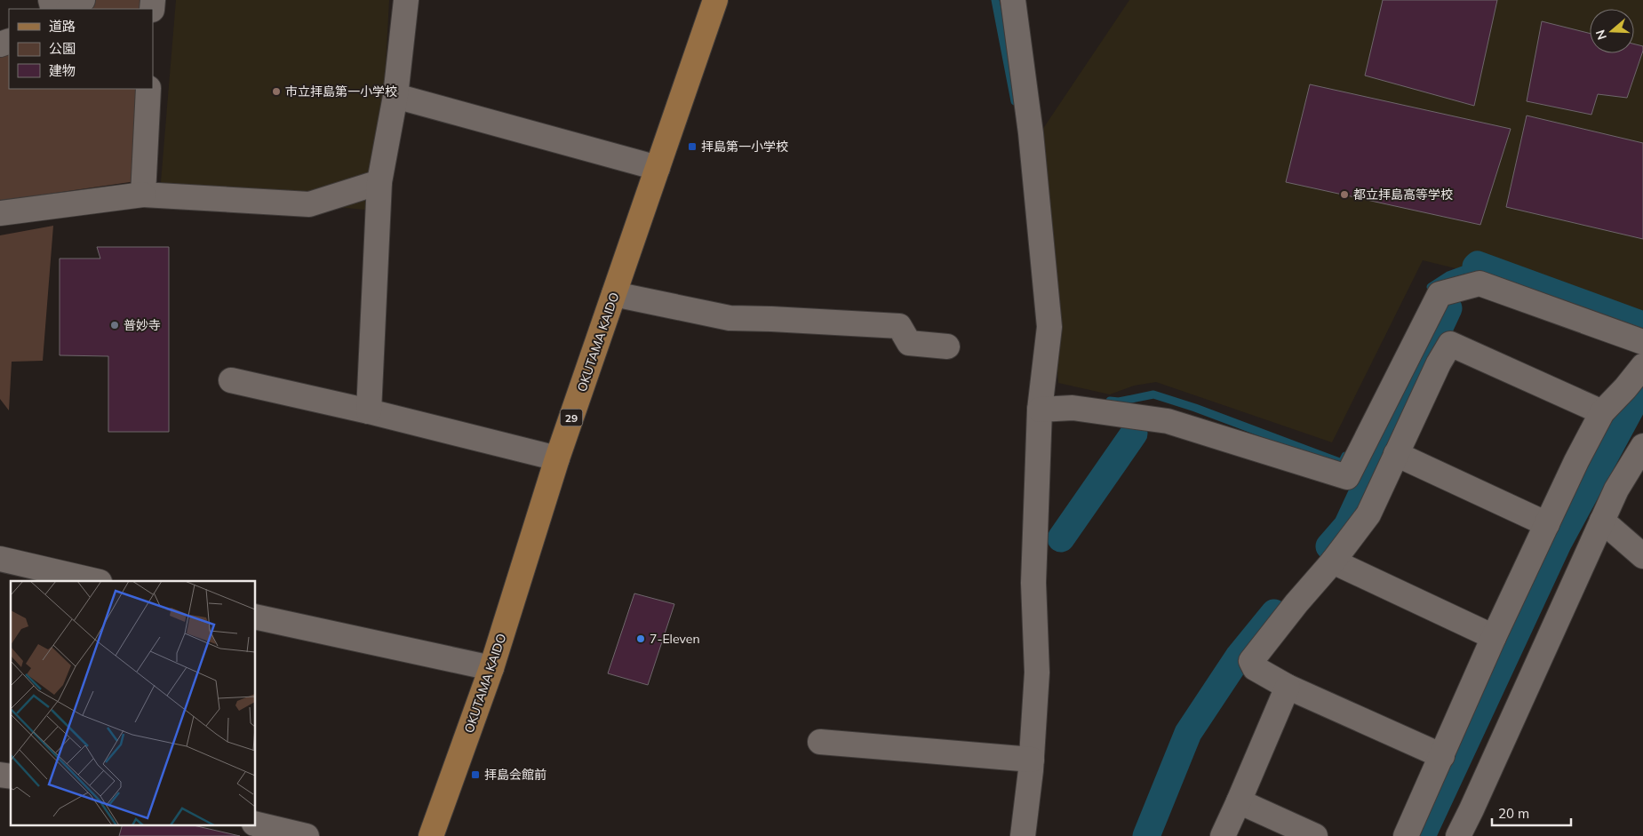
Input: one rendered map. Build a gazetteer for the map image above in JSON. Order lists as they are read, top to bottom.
{
  "streets": {
    "main road": ["OKUTAMA KAIDO", "29"]
  },
  "places": {
    "other": [
      "市立拝島第一小学校",
      "都立拝島高等学校",
      "普妙寺",
      "7-Eleven"
    ],
    "transit": ["拝島第一小学校", "拝島会館前"]
  },
  "legend": ["道路", "公園", "建物"],
  "scale_bar": "20 m",
  "north": "left"
}
